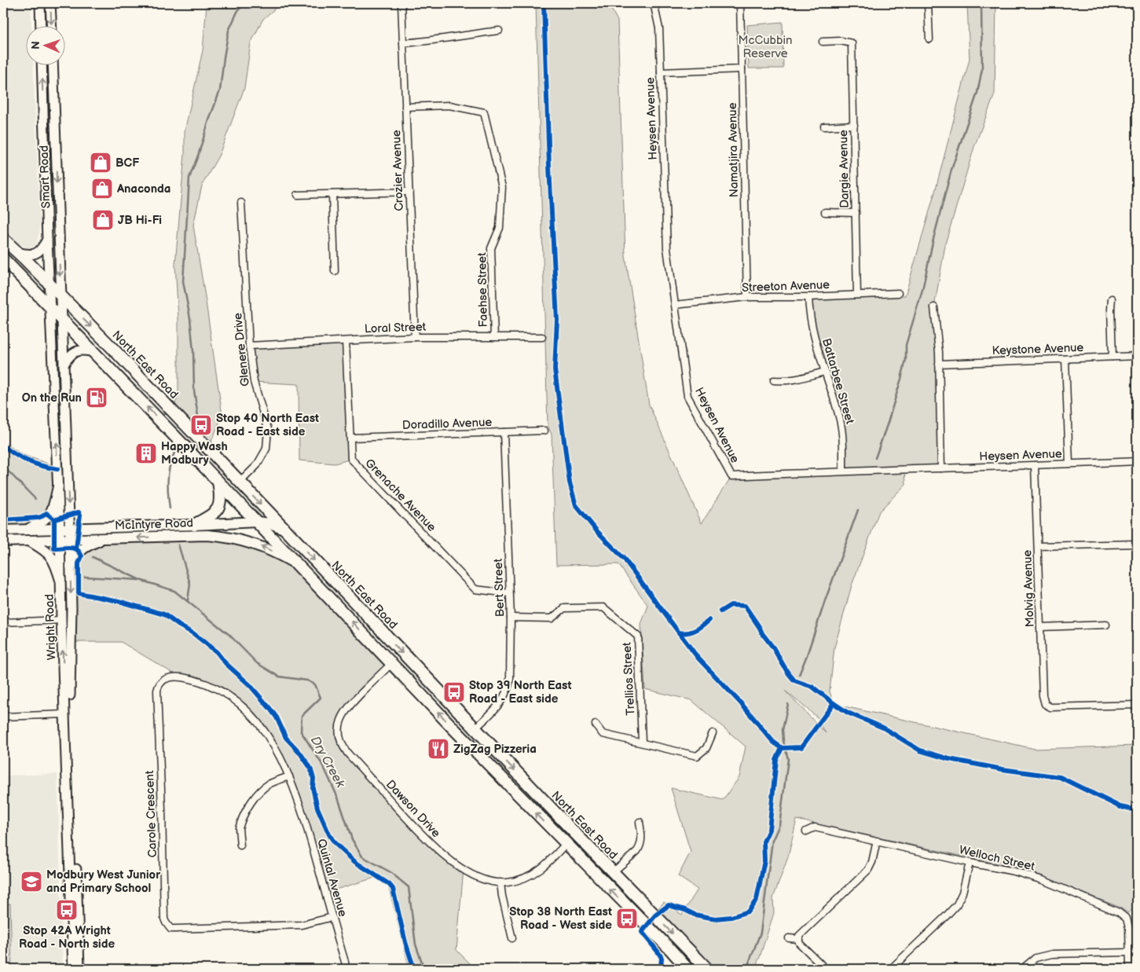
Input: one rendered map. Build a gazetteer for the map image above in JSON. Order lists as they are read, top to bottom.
{
  "streets": {
    "highway": ["North East Road"],
    "main road": ["Smart Road", "McIntyre Road", "Wright Road"],
    "street": [
      "Heysen Avenue",
      "Namatjira Avenue",
      "Dargie Avenue",
      "Crozier Avenue",
      "Streeton Avenue",
      "Faehse Street",
      "Loral Street",
      "Keystone Avenue",
      "Glenere Drive",
      "Battarbee Street",
      "Doradillo Avenue",
      "Grenache Avenue",
      "Bert Street",
      "Molvig Avenue",
      "Trellios Street",
      "Dawson Drive",
      "Carole Crescent",
      "Welloch Street",
      "Quintal Avenue"
    ]
  },
  "crossings": [
    ["Heysen Avenue", "Streeton Avenue"],
    ["Heysen Avenue", "Battarbee Street"],
    ["Heysen Avenue", "Molvig Avenue"],
    ["Namatjira Avenue", "Streeton Avenue"],
    ["Dargie Avenue", "Streeton Avenue"],
    ["Crozier Avenue", "Faehse Street"],
    ["Crozier Avenue", "Loral Street"],
    ["Smart Road", "North East Road"],
    ["Smart Road", "Wright Road"],
    ["Streeton Avenue", "Battarbee Street"],
    ["Faehse Street", "Loral Street"],
    ["Loral Street", "Glenere Drive"],
    ["Loral Street", "Grenache Avenue"],
    ["Glenere Drive", "North East Road"],
    ["North East Road", "McIntyre Road"],
    ["North East Road", "Bert Street"],
    ["North East Road", "Wright Road"],
    ["Doradillo Avenue", "Grenache Avenue"],
    ["Doradillo Avenue", "Bert Street"],
    ["Grenache Avenue", "Bert Street"],
    ["McIntyre Road", "Wright Road"],
    ["Bert Street", "Trellios Street"],
    ["Carole Crescent", "Quintal Avenue"]
  ],
  "water": ["Dry Creek"],
  "parks": ["McCubbin Reserve"],
  "places": {
    "shop": ["BCF", "Anaconda", "JB Hi-Fi"],
    "fuel station": ["On the Run"],
    "bus stop": [
      "Stop 40 North East Road - East side",
      "Stop 39 North East Road - East side",
      "Stop 42A Wright Road - North side",
      "Stop 38 North East Road - West side"
    ],
    "building": ["Happy Wash Modbury"],
    "restaurant": ["ZigZag Pizzeria"],
    "school or university": ["Modbury West Junior and Primary School"]
  },
  "north": "left"
}
